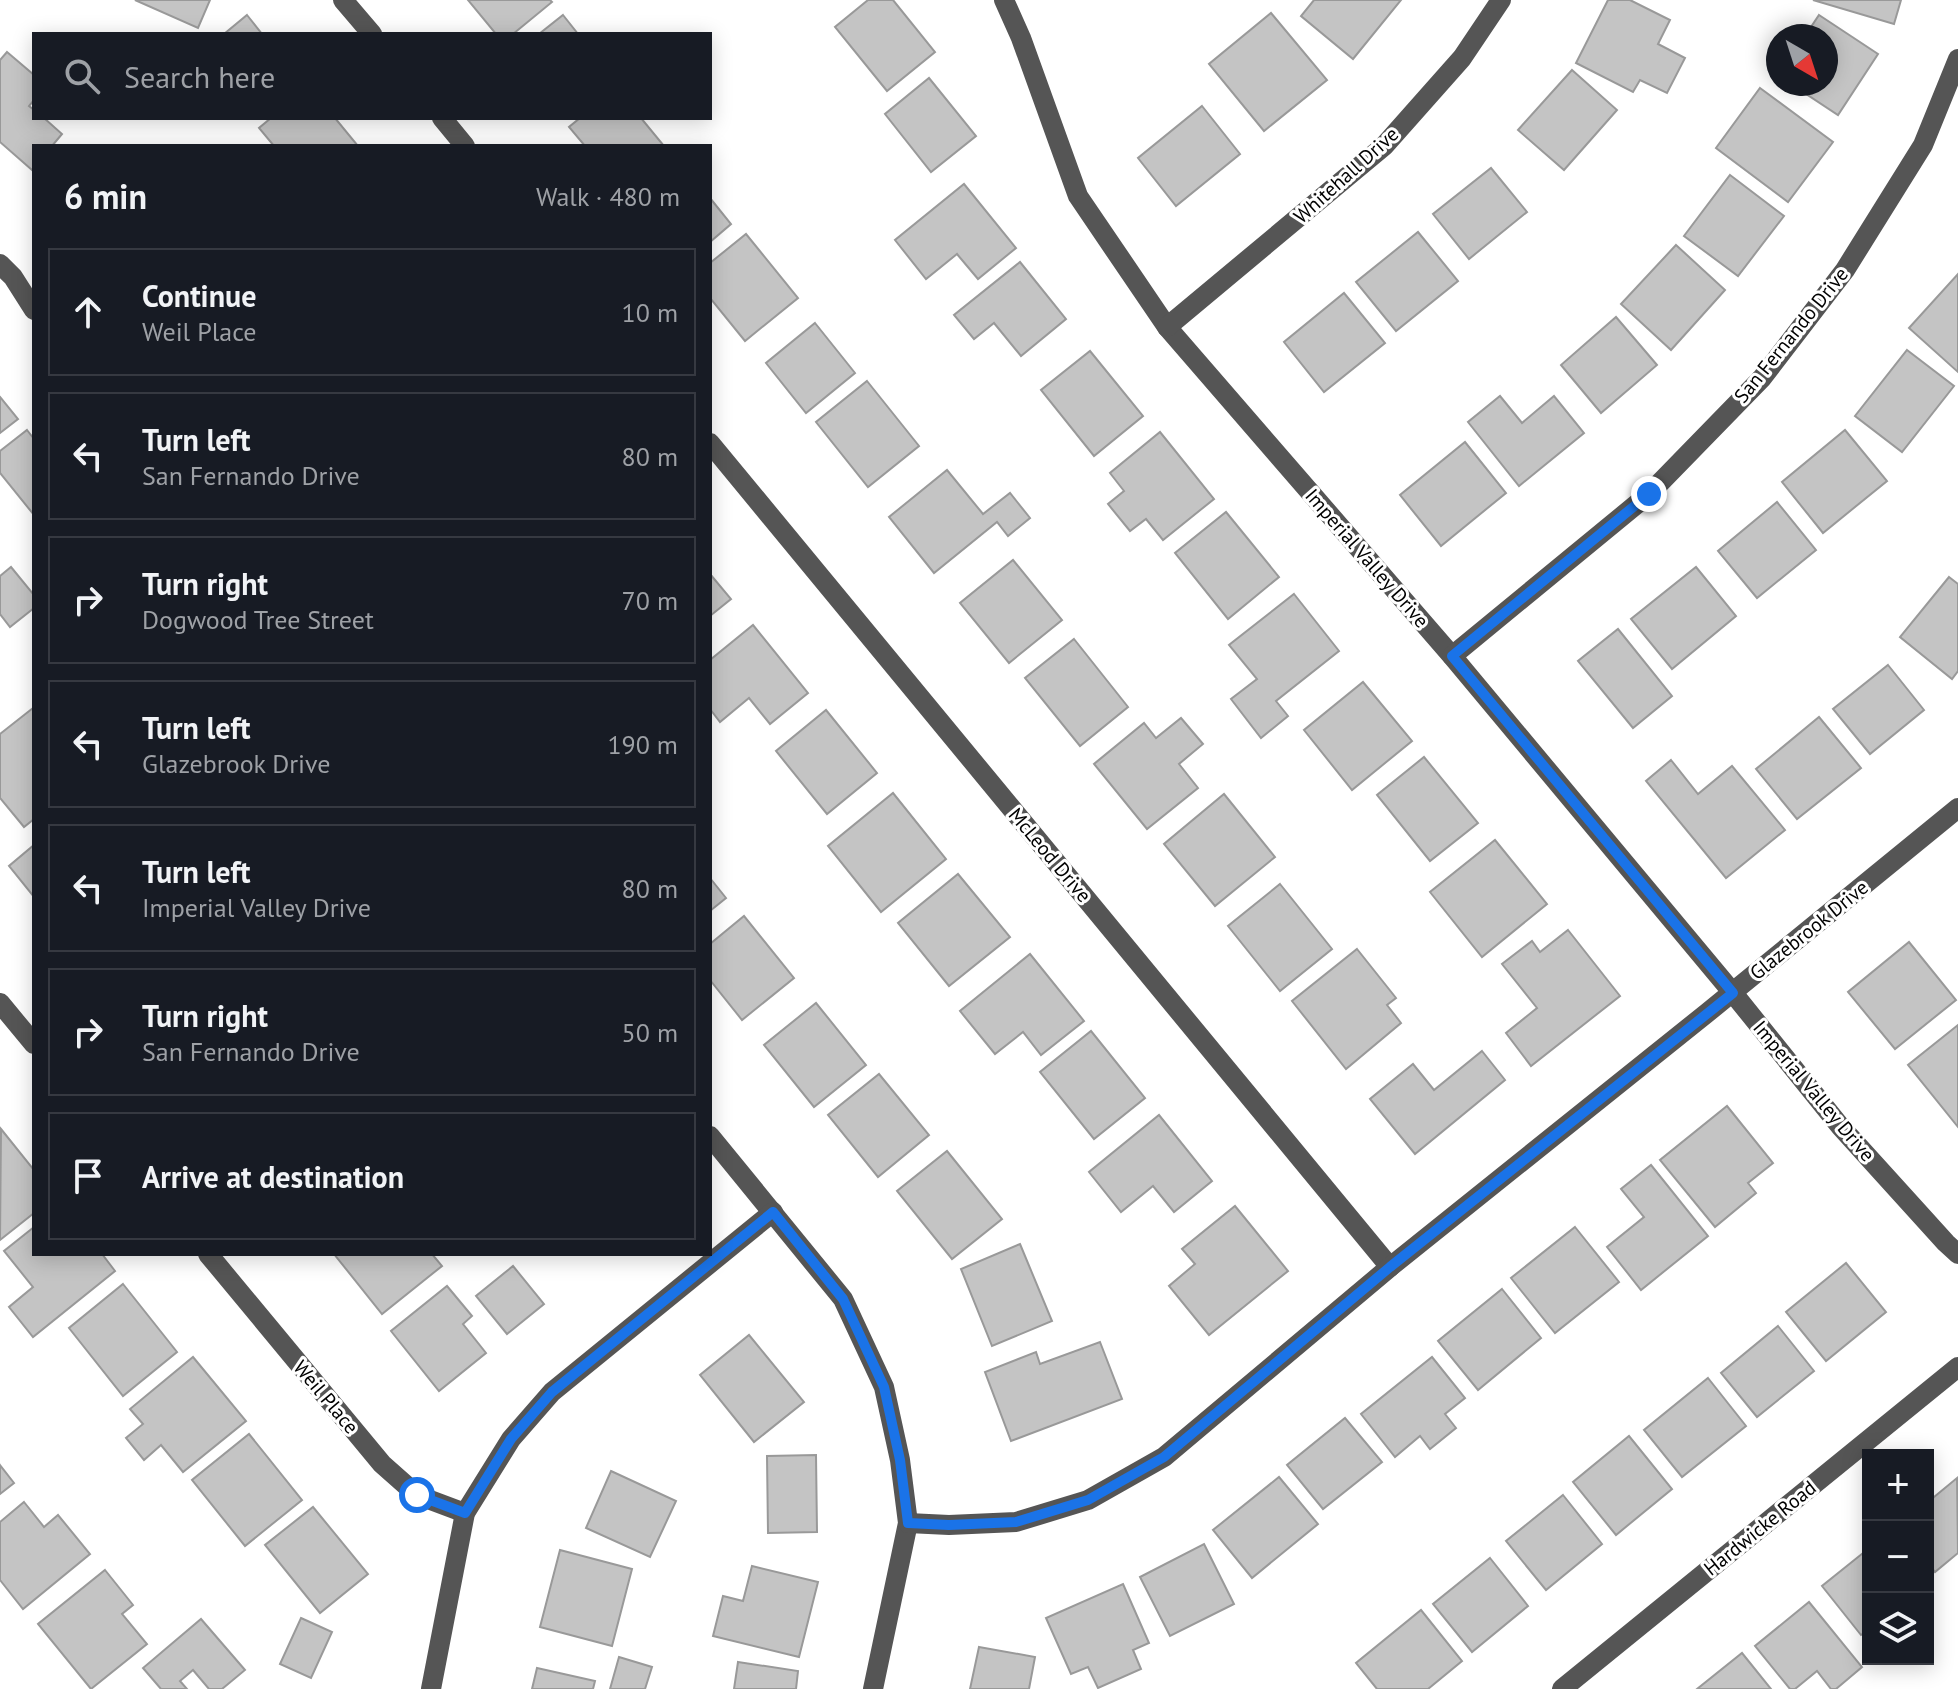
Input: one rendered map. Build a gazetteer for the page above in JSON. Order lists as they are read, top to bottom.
{
  "streets": {
    "street": [
      "Whitehall Drive",
      "San Fernando Drive",
      "Imperial Valley Drive",
      "McLeod Drive",
      "Glazebrook Drive",
      "Weil Place",
      "Hardwicke Road"
    ]
  },
  "crossings": [
    ["Whitehall Drive", "Imperial Valley Drive"],
    ["San Fernando Drive", "Imperial Valley Drive"],
    ["Imperial Valley Drive", "Glazebrook Drive"],
    ["McLeod Drive", "Glazebrook Drive"]
  ],
  "north": "bottom right",
  "page": {
    "search": "Search here",
    "heading": ["6 min", "Walk · 480 m"],
    "list": [
      ["Continue", "Weil Place", "10 m"],
      ["Turn left", "San Fernando Drive", "80 m"],
      ["Turn right", "Dogwood Tree Street", "70 m"],
      ["Turn left", "Glazebrook Drive", "190 m"],
      ["Turn left", "Imperial Valley Drive", "80 m"],
      ["Turn right", "San Fernando Drive", "50 m"],
      "Arrive at destination"
    ],
    "map_buttons": ["+", "−"]
  }
}
